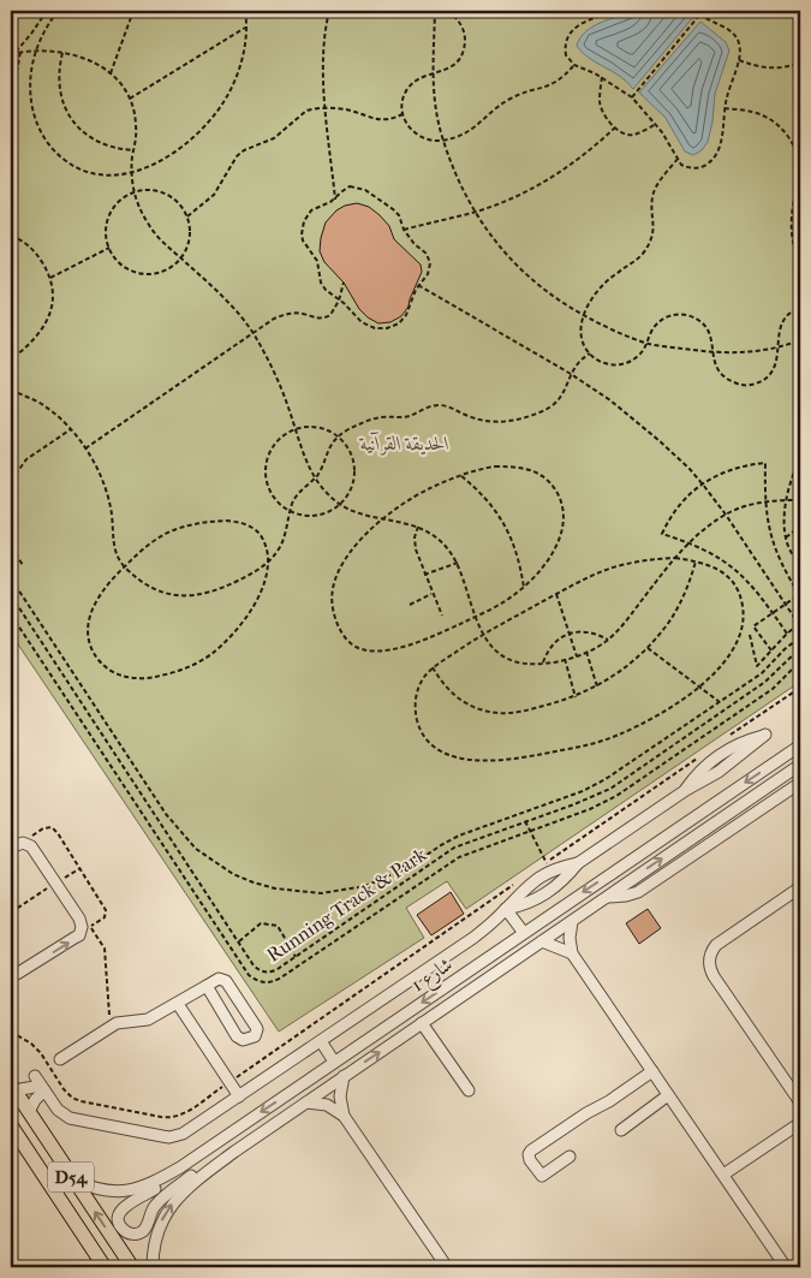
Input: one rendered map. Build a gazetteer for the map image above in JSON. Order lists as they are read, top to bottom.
{
  "streets": {
    "main road": ["D54"],
    "street": ["شارع 1"],
    "path": ["Running Track & Park"]
  },
  "crossings": [
    ["شارع 1", "D54"]
  ],
  "parks": ["الحديقة القرآنية"]
}
